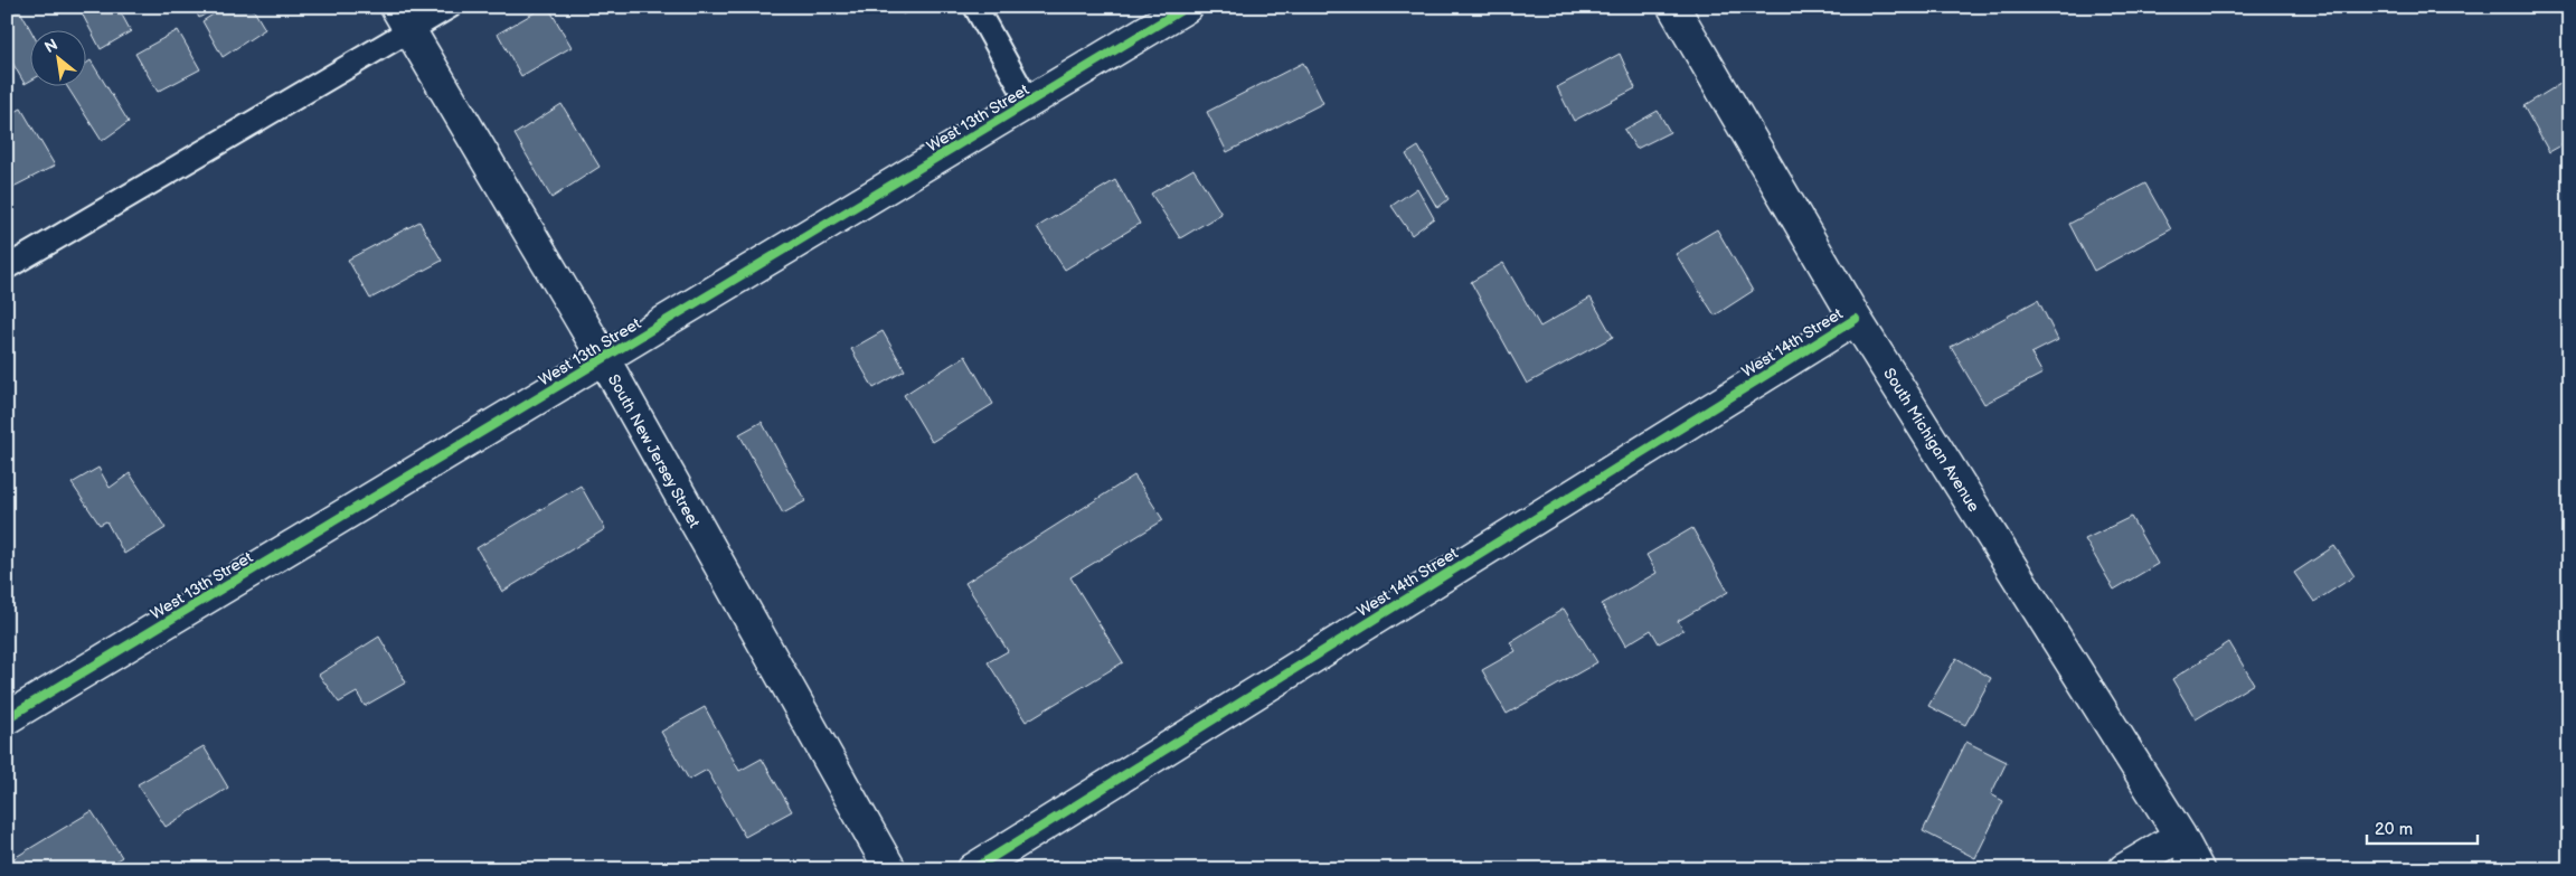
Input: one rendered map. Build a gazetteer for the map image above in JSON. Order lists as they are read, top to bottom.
{
  "streets": {
    "street": [
      "West 13th Street",
      "West 14th Street",
      "South Michigan Avenue",
      "South New Jersey Street"
    ]
  },
  "crossings": [
    ["West 13th Street", "South New Jersey Street"],
    ["West 14th Street", "South Michigan Avenue"]
  ],
  "scale_bar": "20 m",
  "north": "top left"
}
